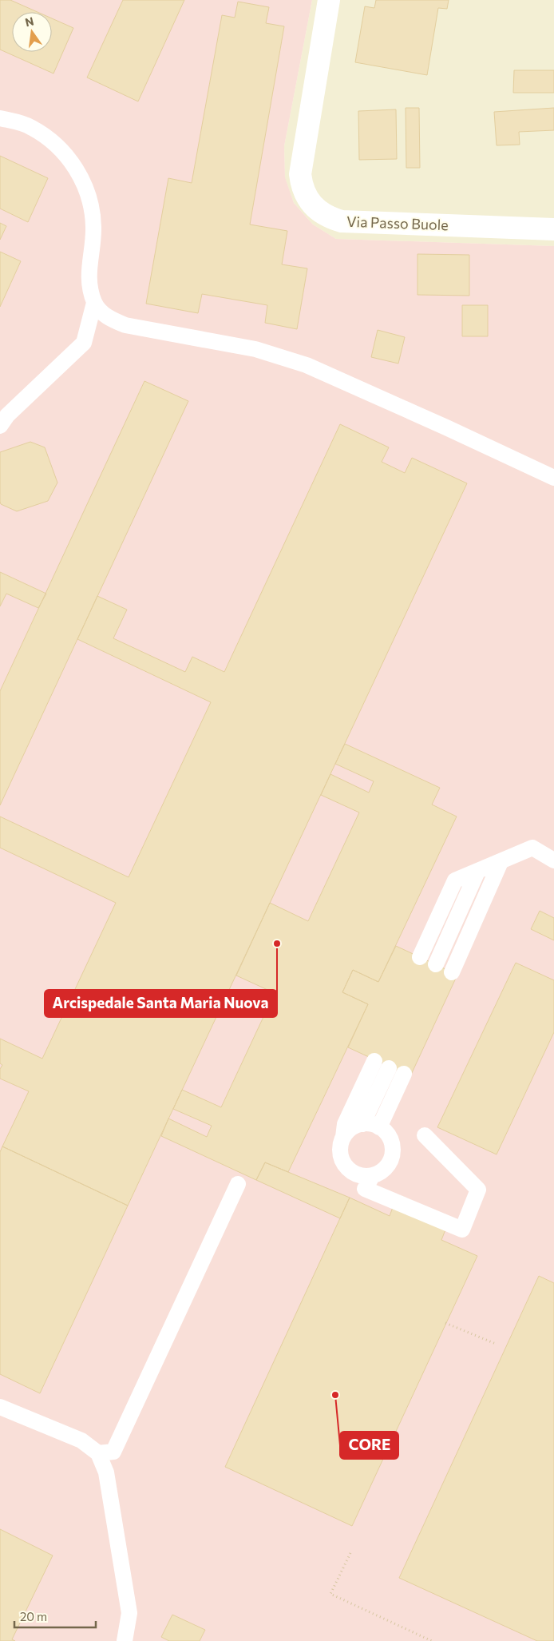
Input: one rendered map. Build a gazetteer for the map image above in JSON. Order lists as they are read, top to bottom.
{
  "streets": {
    "street": ["Via Passo Buole"]
  },
  "places": ["Arcispedale Santa Maria Nuova", "CORE"],
  "scale_bar": "20 m",
  "north": "top"
}
